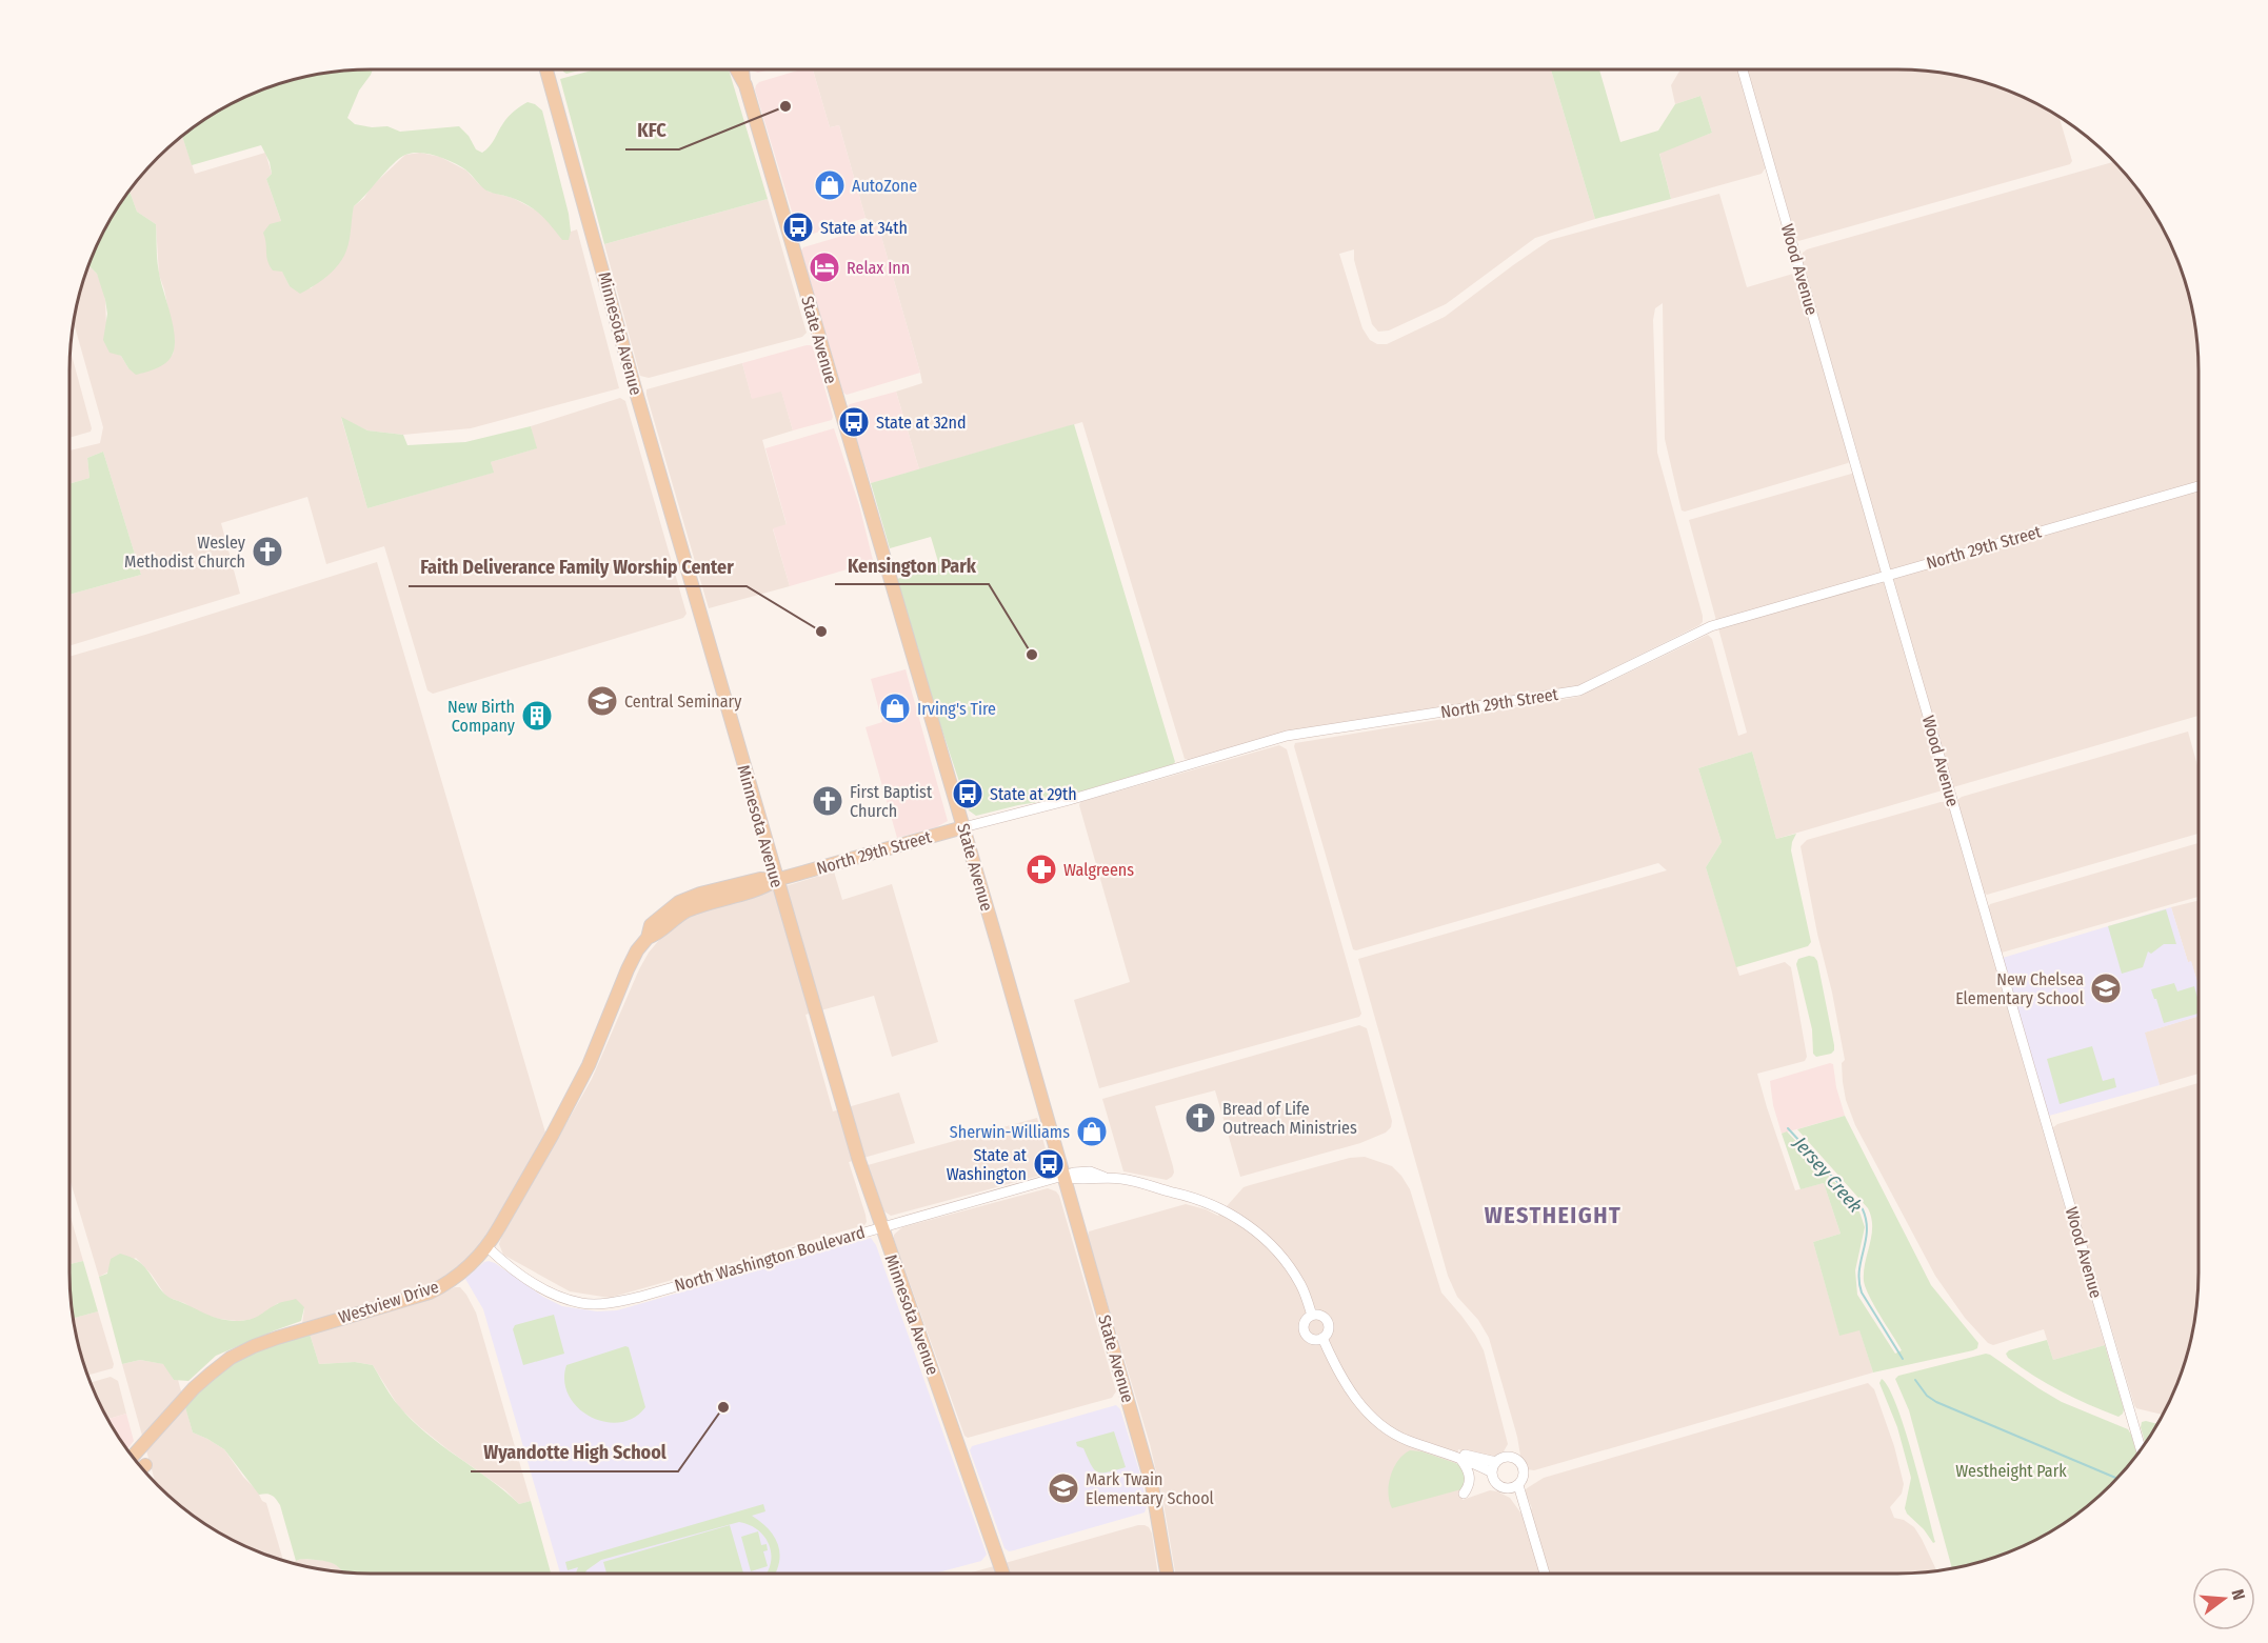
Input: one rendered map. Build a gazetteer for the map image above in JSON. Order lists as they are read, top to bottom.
{
  "streets": {
    "main road": [
      "Minnesota Avenue",
      "State Avenue",
      "North 29th Street",
      "Westview Drive"
    ],
    "street": ["Wood Avenue", "North Washington Boulevard"]
  },
  "crossings": [
    ["Wood Avenue", "North 29th Street"],
    ["Minnesota Avenue", "North 29th Street"],
    ["Minnesota Avenue", "North Washington Boulevard"],
    ["Minnesota Avenue", "Westview Drive"],
    ["State Avenue", "North 29th Street"],
    ["State Avenue", "North Washington Boulevard"],
    ["North 29th Street", "Westview Drive"],
    ["North Washington Boulevard", "Westview Drive"]
  ],
  "districts": ["WESTHEIGHT"],
  "water": ["Jersey Creek"],
  "parks": ["Westheight Park"],
  "places": {
    "other": [
      "KFC",
      "Faith Deliverance Family Worship Center",
      "Kensington Park",
      "Wyandotte High School"
    ],
    "shop": ["AutoZone", "Irving's Tire", "Sherwin-Williams"],
    "bus stop": [
      "State at 34th",
      "State at 32nd",
      "State at 29th",
      "State at Washington"
    ],
    "hotel": ["Relax Inn"],
    "church": ["Wesley Methodist Church", "First Baptist Church", "Bread of Life Outreach Ministries"],
    "school or university": ["Central Seminary", "New Chelsea Elementary School", "Mark Twain Elementary School"],
    "building": ["New Birth Company"],
    "pharmacy": ["Walgreens"]
  },
  "north": "right"
}
